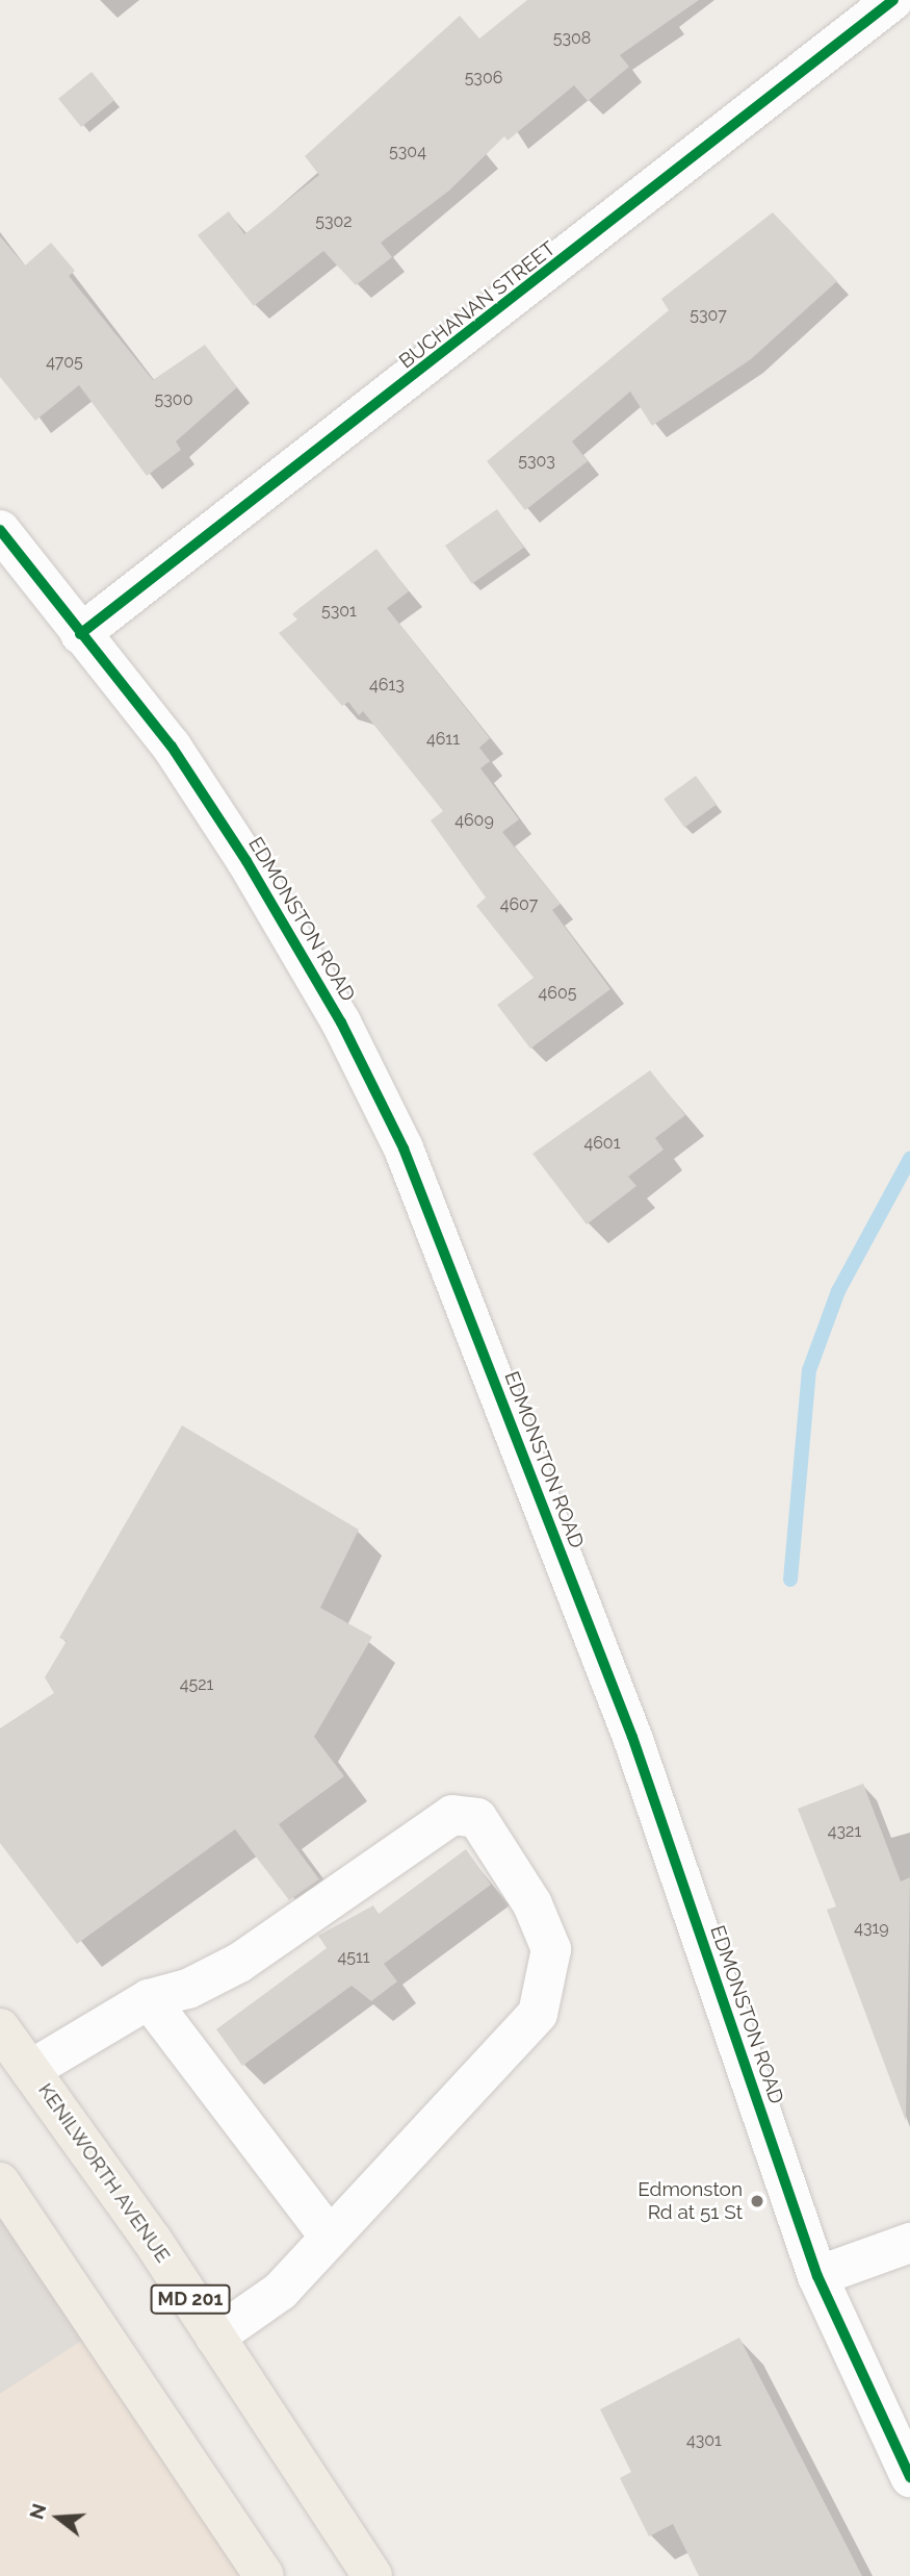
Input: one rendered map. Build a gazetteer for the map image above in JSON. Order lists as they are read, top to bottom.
{
  "streets": {
    "main road": ["KENILWORTH AVENUE", "MD 201"],
    "street": ["BUCHANAN STREET", "EDMONSTON ROAD"]
  },
  "crossings": [
    ["BUCHANAN STREET", "EDMONSTON ROAD"]
  ],
  "places": ["Edmonston Rd at 51 St"],
  "house_numbers": [
    "5308",
    "5306",
    "5304",
    "5302",
    "5307",
    "4705",
    "5300",
    "5303",
    "5301",
    "4613",
    "4611",
    "4609",
    "4607",
    "4605",
    "4601",
    "4521",
    "4321",
    "4319",
    "4511",
    "4301"
  ],
  "north": "left"
}
